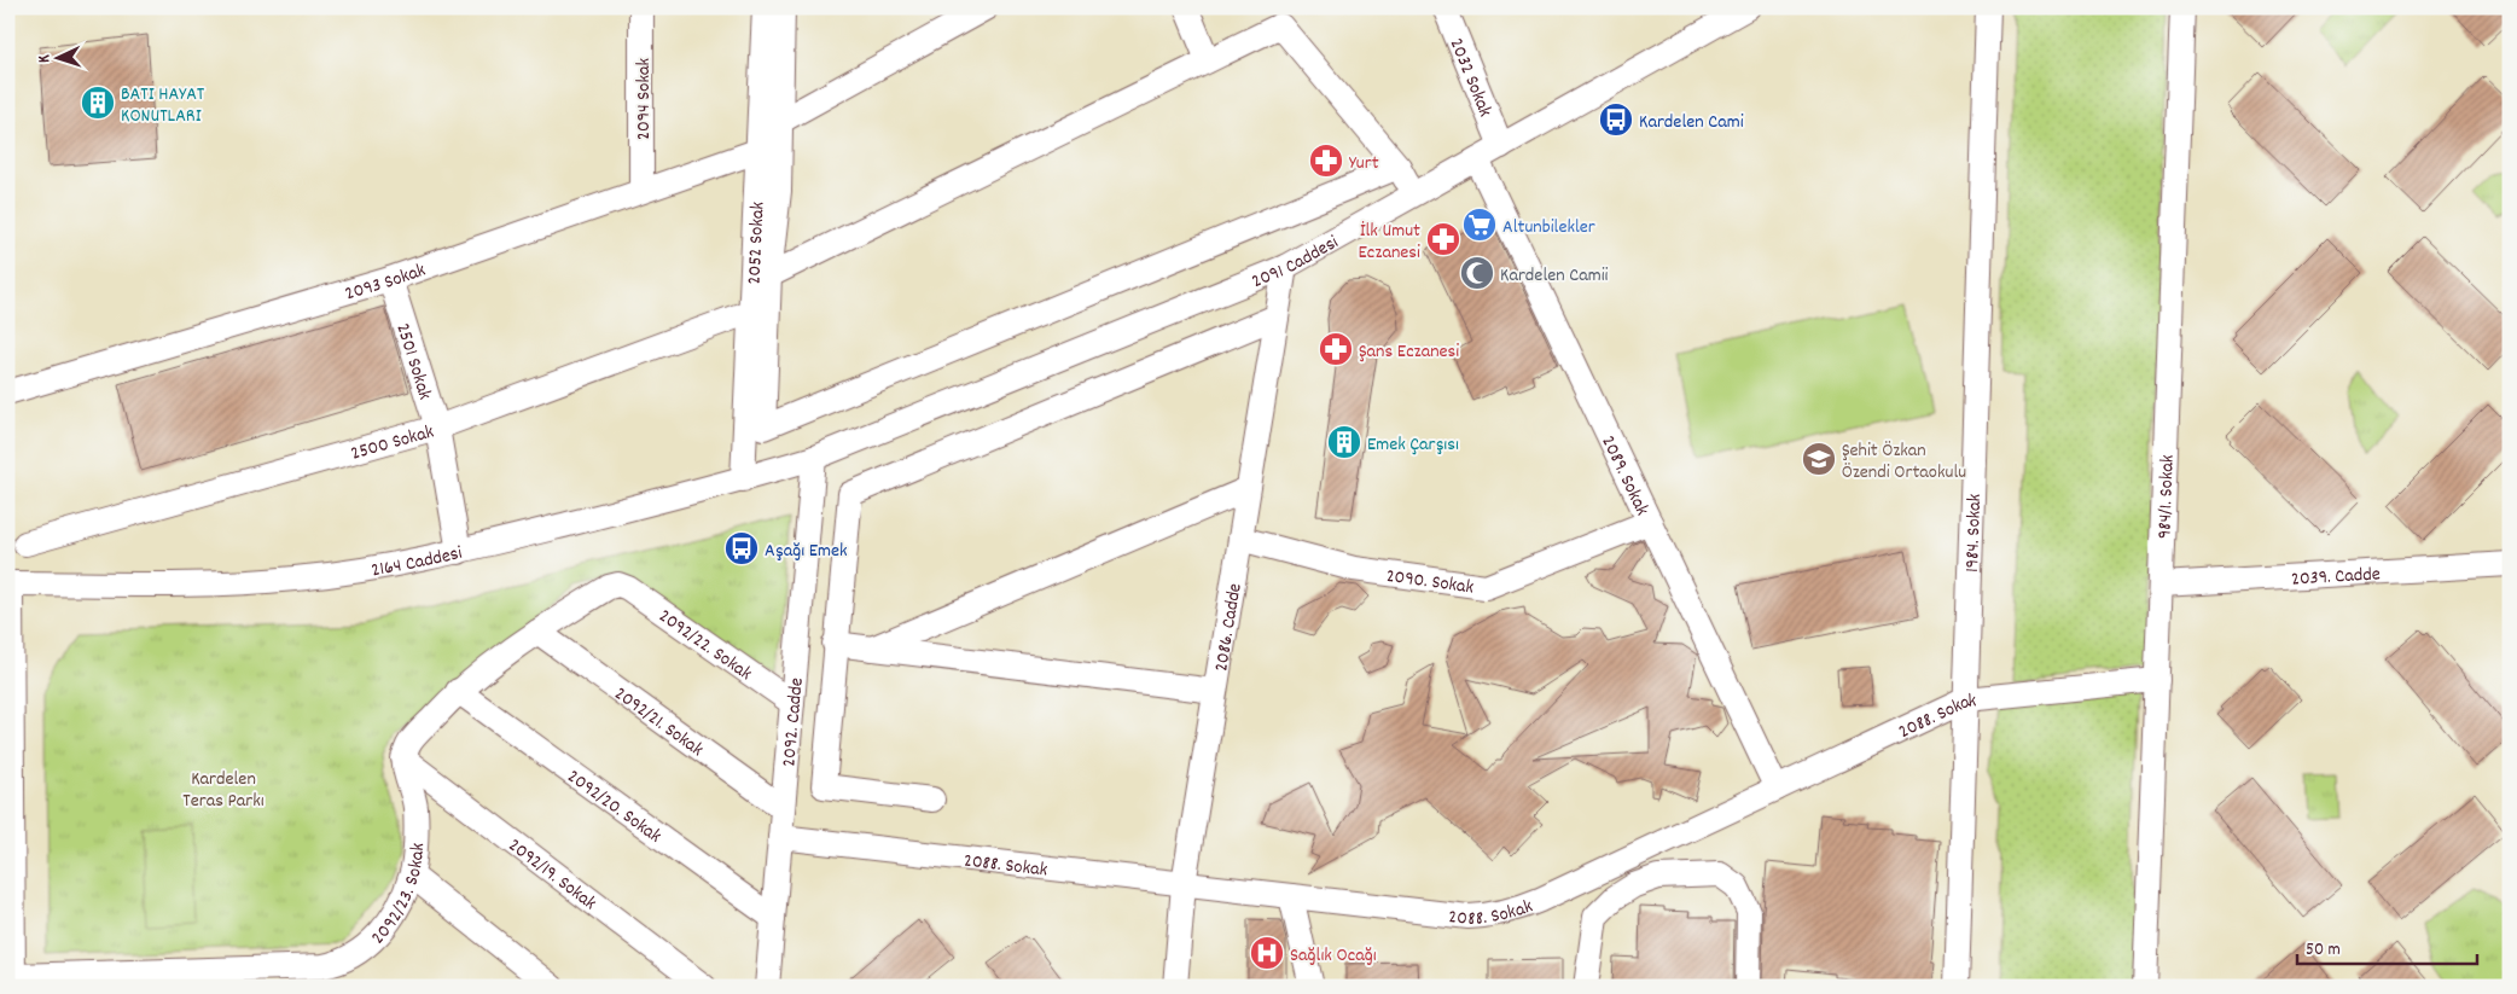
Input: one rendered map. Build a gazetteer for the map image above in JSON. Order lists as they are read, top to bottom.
{
  "streets": {
    "street": [
      "2032 Sokak",
      "2094 Sokak",
      "2052 Sokak",
      "2091 Caddesi",
      "2093 Sokak",
      "2501 Sokak",
      "2500 Sokak",
      "2089. Sokak",
      "984/1. Sokak",
      "1984. Sokak",
      "2164 Caddesi",
      "2039. Cadde",
      "2090. Sokak",
      "2086. Cadde",
      "2092/22. Sokak",
      "2088. Sokak",
      "2092/21. Sokak",
      "2092. Cadde",
      "2092/20. Sokak",
      "2092/19. Sokak",
      "2092/23. Sokak"
    ]
  },
  "crossings": [
    ["2032 Sokak", "2091 Caddesi"],
    ["2094 Sokak", "2093 Sokak"],
    ["2052 Sokak", "2093 Sokak"],
    ["2052 Sokak", "2500 Sokak"],
    ["2052 Sokak", "2164 Caddesi"],
    ["2091 Caddesi", "2089. Sokak"],
    ["2091 Caddesi", "2164 Caddesi"],
    ["2091 Caddesi", "2086. Cadde"],
    ["2091 Caddesi", "2092. Cadde"],
    ["2093 Sokak", "2501 Sokak"],
    ["2501 Sokak", "2500 Sokak"],
    ["2501 Sokak", "2164 Caddesi"],
    ["2089. Sokak", "2090. Sokak"],
    ["2089. Sokak", "2088. Sokak"],
    ["984/1. Sokak", "2039. Cadde"],
    ["984/1. Sokak", "2088. Sokak"],
    ["1984. Sokak", "2088. Sokak"],
    ["2164 Caddesi", "2092. Cadde"],
    ["2090. Sokak", "2086. Cadde"],
    ["2086. Cadde", "2088. Sokak"],
    ["2092/22. Sokak", "2092/21. Sokak"],
    ["2092/22. Sokak", "2092. Cadde"],
    ["2088. Sokak", "2092. Cadde"],
    ["2092/21. Sokak", "2092. Cadde"],
    ["2092. Cadde", "2092/20. Sokak"],
    ["2092/19. Sokak", "2092/23. Sokak"]
  ],
  "parks": ["Kardelen Teras Parkı"],
  "places": {
    "building": ["BATI HAYAT KONUTLARI", "Emek Çarşısı"],
    "bus stop": ["Kardelen Cami", "Aşağı Emek"],
    "pharmacy": ["Yurt", "İlk Umut Eczanesi", "Şans Eczanesi"],
    "supermarket": ["Altunbilekler"],
    "mosque": ["Kardelen Camii"],
    "school or university": ["Şehit Özkan Özendi Ortaokulu"],
    "hospital": ["Sağlık Ocağı"]
  },
  "scale_bar": "50 m",
  "north": "left"
}
